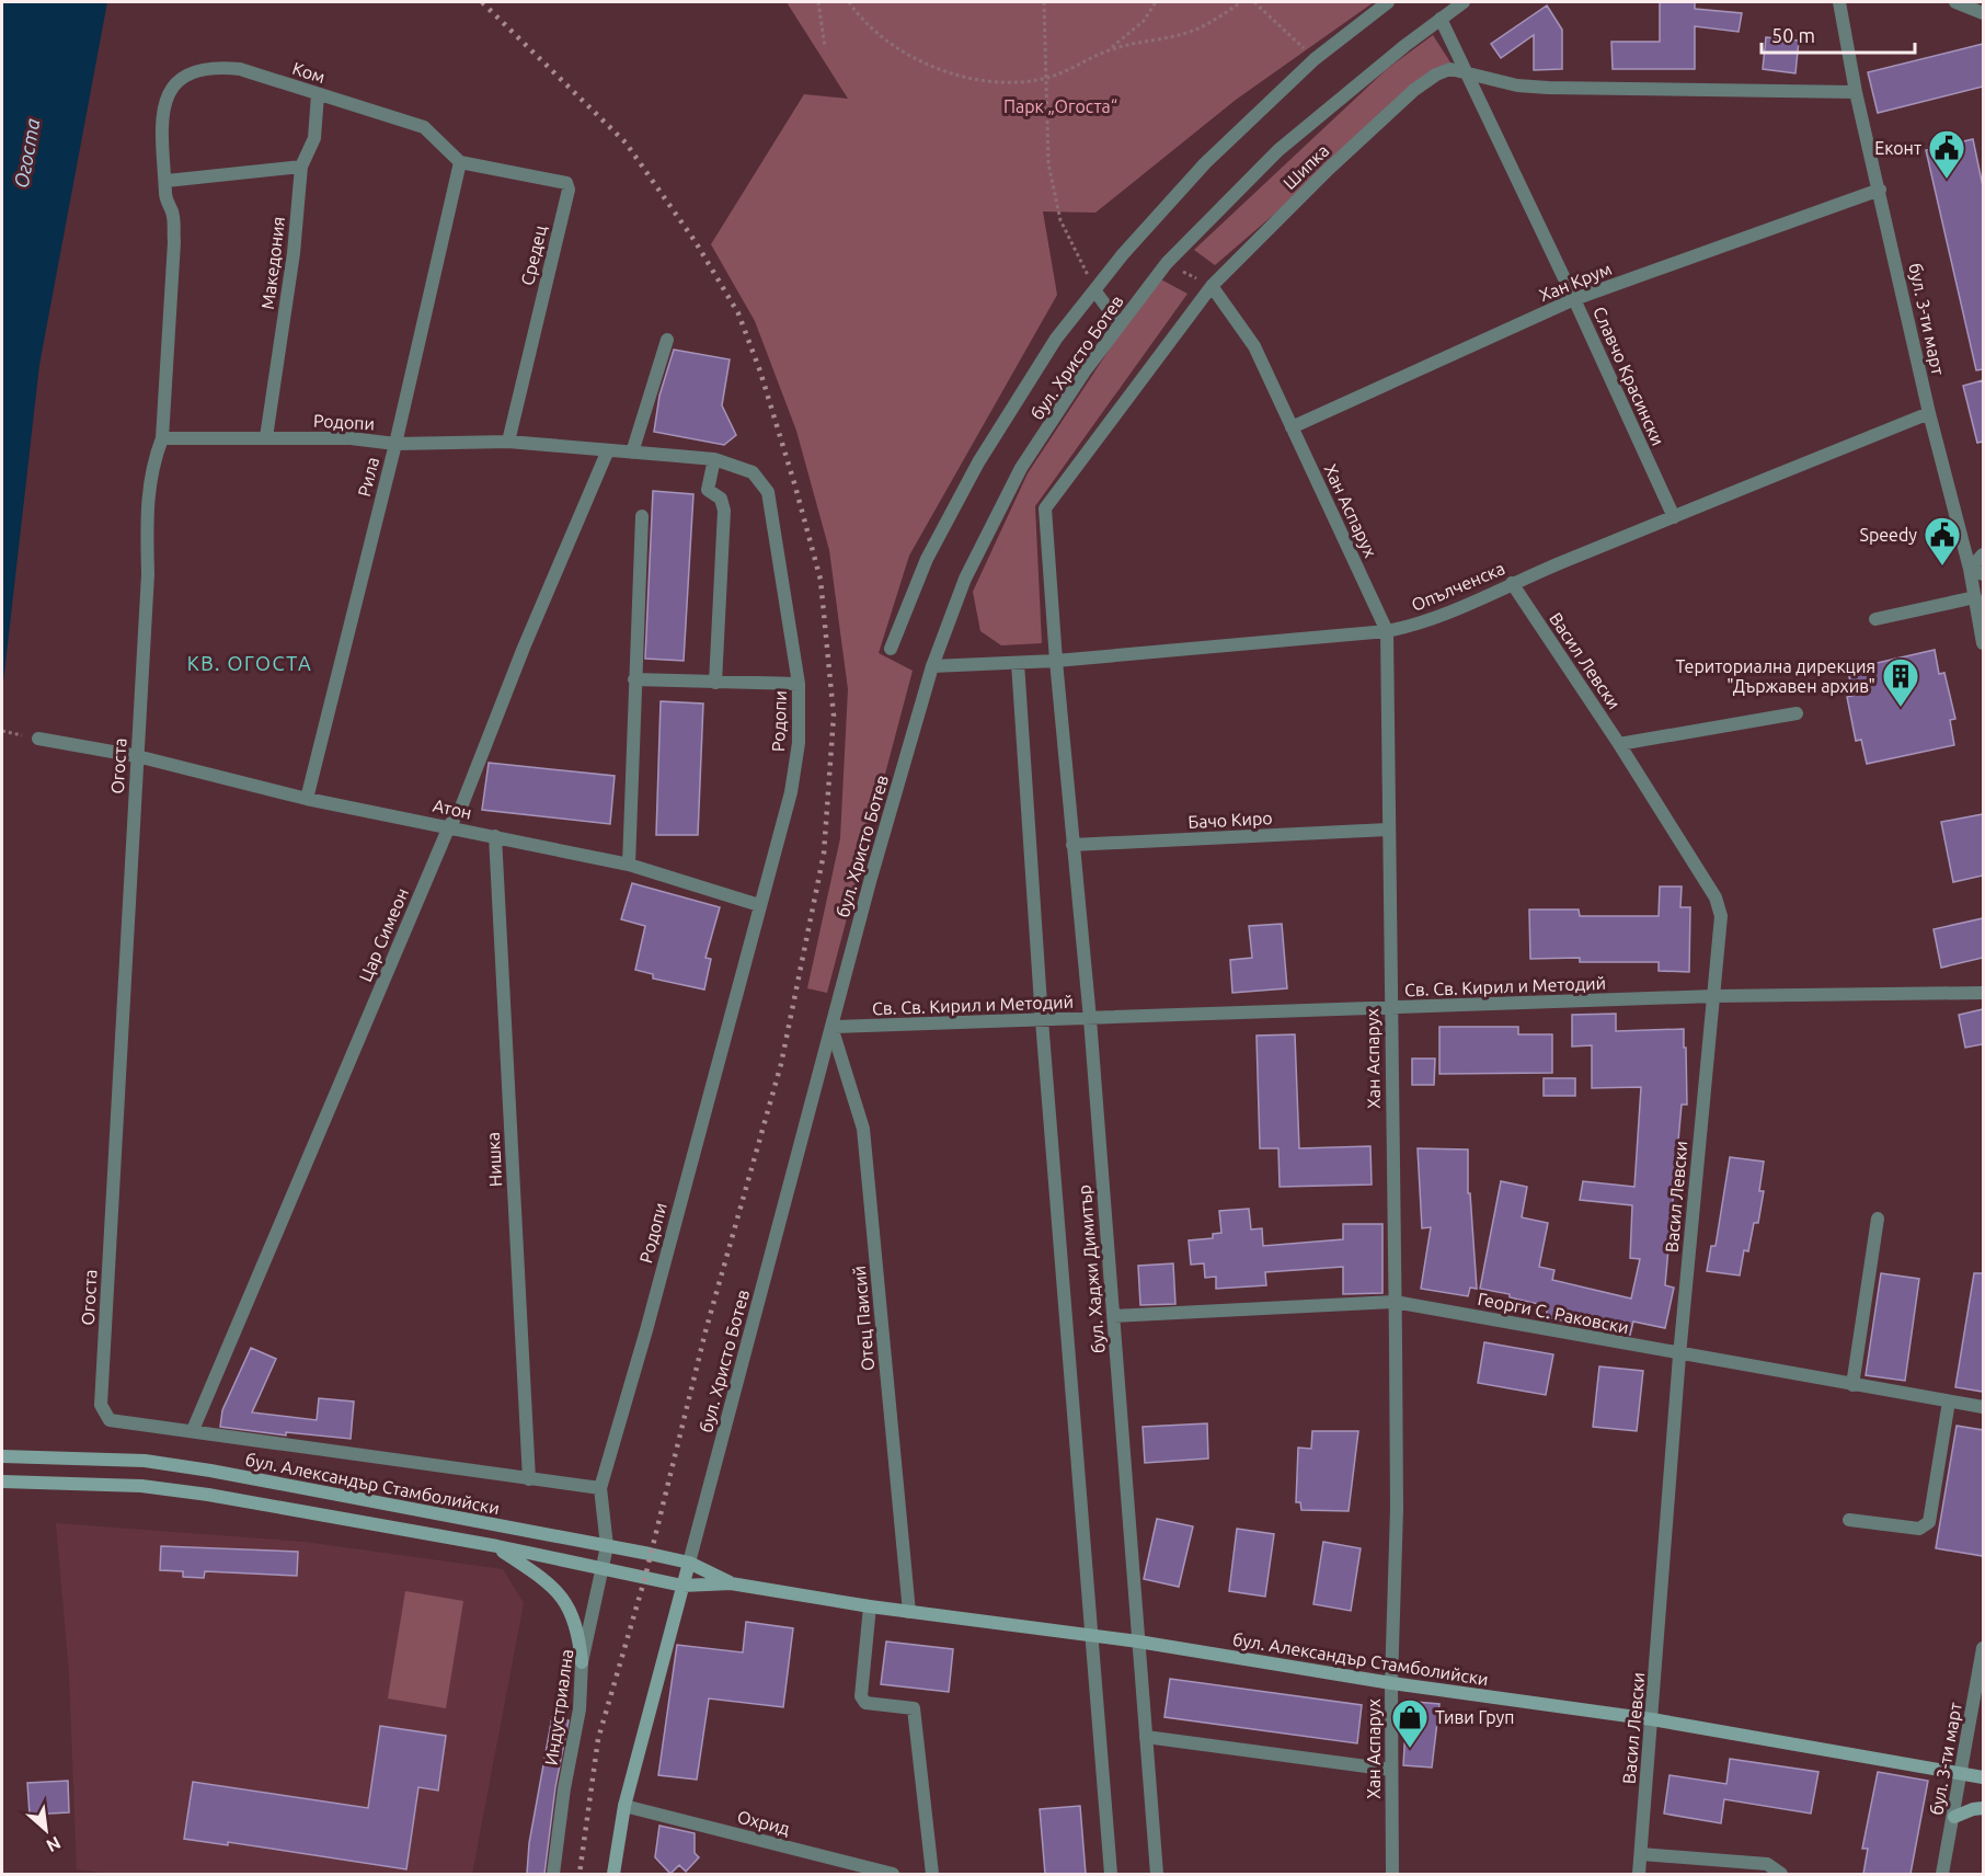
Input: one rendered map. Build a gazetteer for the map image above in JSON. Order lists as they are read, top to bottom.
{
  "streets": {
    "main road": ["бул. Христо Ботев", "бул. Александър Стамболийски"],
    "street": [
      "Ком",
      "Шипка",
      "Средец",
      "Македония",
      "Хан Крум",
      "бул. 3-ти март",
      "Славчо Красински",
      "Родопи",
      "Рила",
      "Хан Аспарух",
      "Опълченска",
      "Васил Левски",
      "Огоста",
      "Атон",
      "Бачо Киро",
      "Цар Симеон",
      "Св. Св. Кирил и Методий",
      "Нишка",
      "бул. Хаджи Димитър",
      "Георги С. Раковски",
      "Отец Паисий",
      "Индустриална",
      "Охрид"
    ]
  },
  "crossings": [
    ["Ком", "Средец"],
    ["Ком", "Македония"],
    ["Ком", "Рила"],
    ["Ком", "Огоста"],
    ["Шипка", "бул. 3-ти март"],
    ["Шипка", "Славчо Красински"],
    ["Шипка", "Хан Аспарух"],
    ["Шипка", "Опълченска"],
    ["Шипка", "бул. Хаджи Димитър"],
    ["Средец", "Родопи"],
    ["Средец", "Рила"],
    ["Македония", "Родопи"],
    ["Хан Крум", "бул. 3-ти март"],
    ["Хан Крум", "Славчо Красински"],
    ["Хан Крум", "Хан Аспарух"],
    ["бул. 3-ти март", "Опълченска"],
    ["бул. 3-ти март", "бул. Александър Стамболийски"],
    ["бул. Христо Ботев", "Славчо Красински"],
    ["бул. Христо Ботев", "Опълченска"],
    ["бул. Христо Ботев", "Св. Св. Кирил и Методий"],
    ["бул. Христо Ботев", "Отец Паисий"],
    ["бул. Христо Ботев", "бул. Александър Стамболийски"],
    ["бул. Христо Ботев", "Охрид"],
    ["Славчо Красински", "Опълченска"],
    ["Родопи", "Рила"],
    ["Родопи", "Огоста"],
    ["Родопи", "Атон"],
    ["Родопи", "Цар Симеон"],
    ["Родопи", "бул. Александър Стамболийски"],
    ["Родопи", "Индустриална"],
    ["Рила", "Атон"],
    ["Хан Аспарух", "Опълченска"],
    ["Хан Аспарух", "Бачо Киро"],
    ["Хан Аспарух", "Св. Св. Кирил и Методий"],
    ["Хан Аспарух", "Георги С. Раковски"],
    ["Хан Аспарух", "бул. Александър Стамболийски"],
    ["Опълченска", "Васил Левски"],
    ["Опълченска", "бул. Хаджи Димитър"],
    ["Васил Левски", "Св. Св. Кирил и Методий"],
    ["Васил Левски", "Георги С. Раковски"],
    ["Васил Левски", "бул. Александър Стамболийски"],
    ["Огоста", "Атон"],
    ["Огоста", "Цар Симеон"],
    ["Атон", "Цар Симеон"],
    ["Атон", "Нишка"],
    ["Бачо Киро", "бул. Хаджи Димитър"],
    ["Св. Св. Кирил и Методий", "бул. Хаджи Димитър"],
    ["Св. Св. Кирил и Методий", "Отец Паисий"],
    ["бул. Хаджи Димитър", "Георги С. Раковски"],
    ["бул. Хаджи Димитър", "бул. Александър Стамболийски"],
    ["Отец Паисий", "бул. Александър Стамболийски"],
    ["бул. Александър Стамболийски", "Индустриална"]
  ],
  "districts": ["КВ. ОГОСТА"],
  "water": ["Огоста"],
  "parks": ["Парк „Огоста“"],
  "places": {
    "public building": ["Еконт", "Speedy"],
    "building": ["Териториална дирекция \"Държавен архив\""],
    "shop": ["Тиви Груп"]
  },
  "scale_bar": "50 m",
  "north": "bottom right"
}
